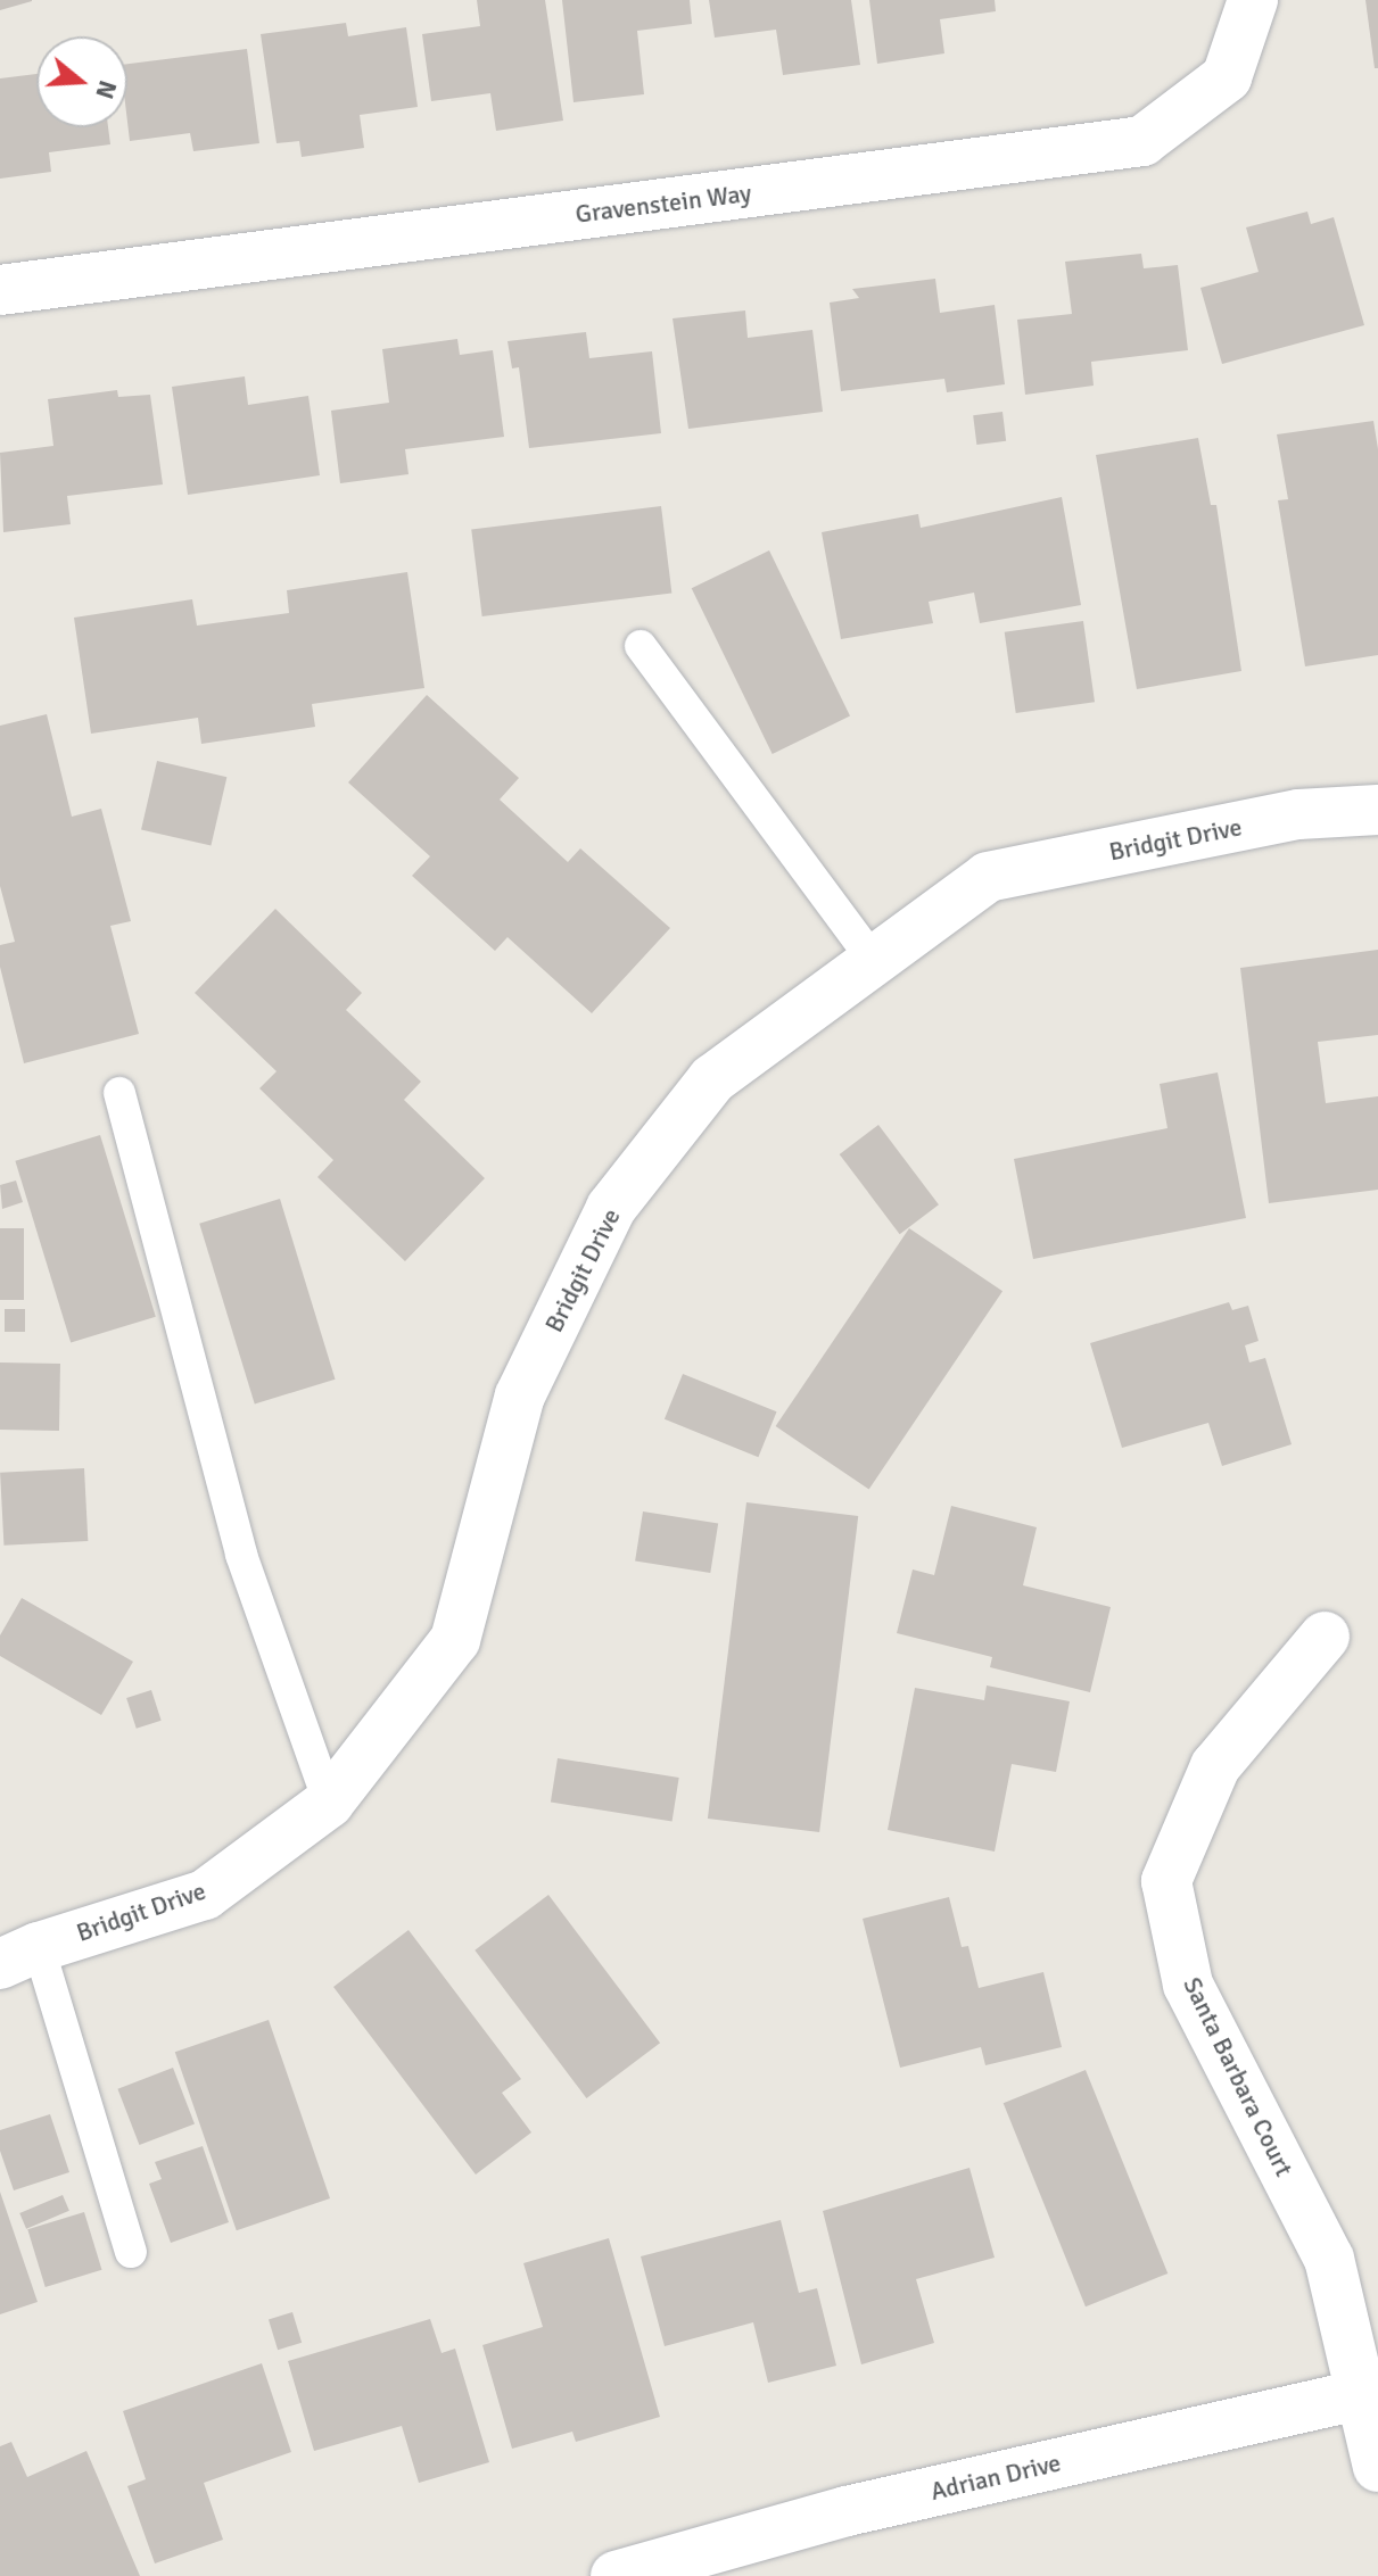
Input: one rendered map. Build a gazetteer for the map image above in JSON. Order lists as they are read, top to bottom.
{
  "streets": {
    "street": [
      "Gravenstein Way",
      "Bridgit Drive",
      "Santa Barbara Court",
      "Adrian Drive"
    ]
  },
  "crossings": [
    ["Santa Barbara Court", "Adrian Drive"]
  ],
  "north": "right"
}
